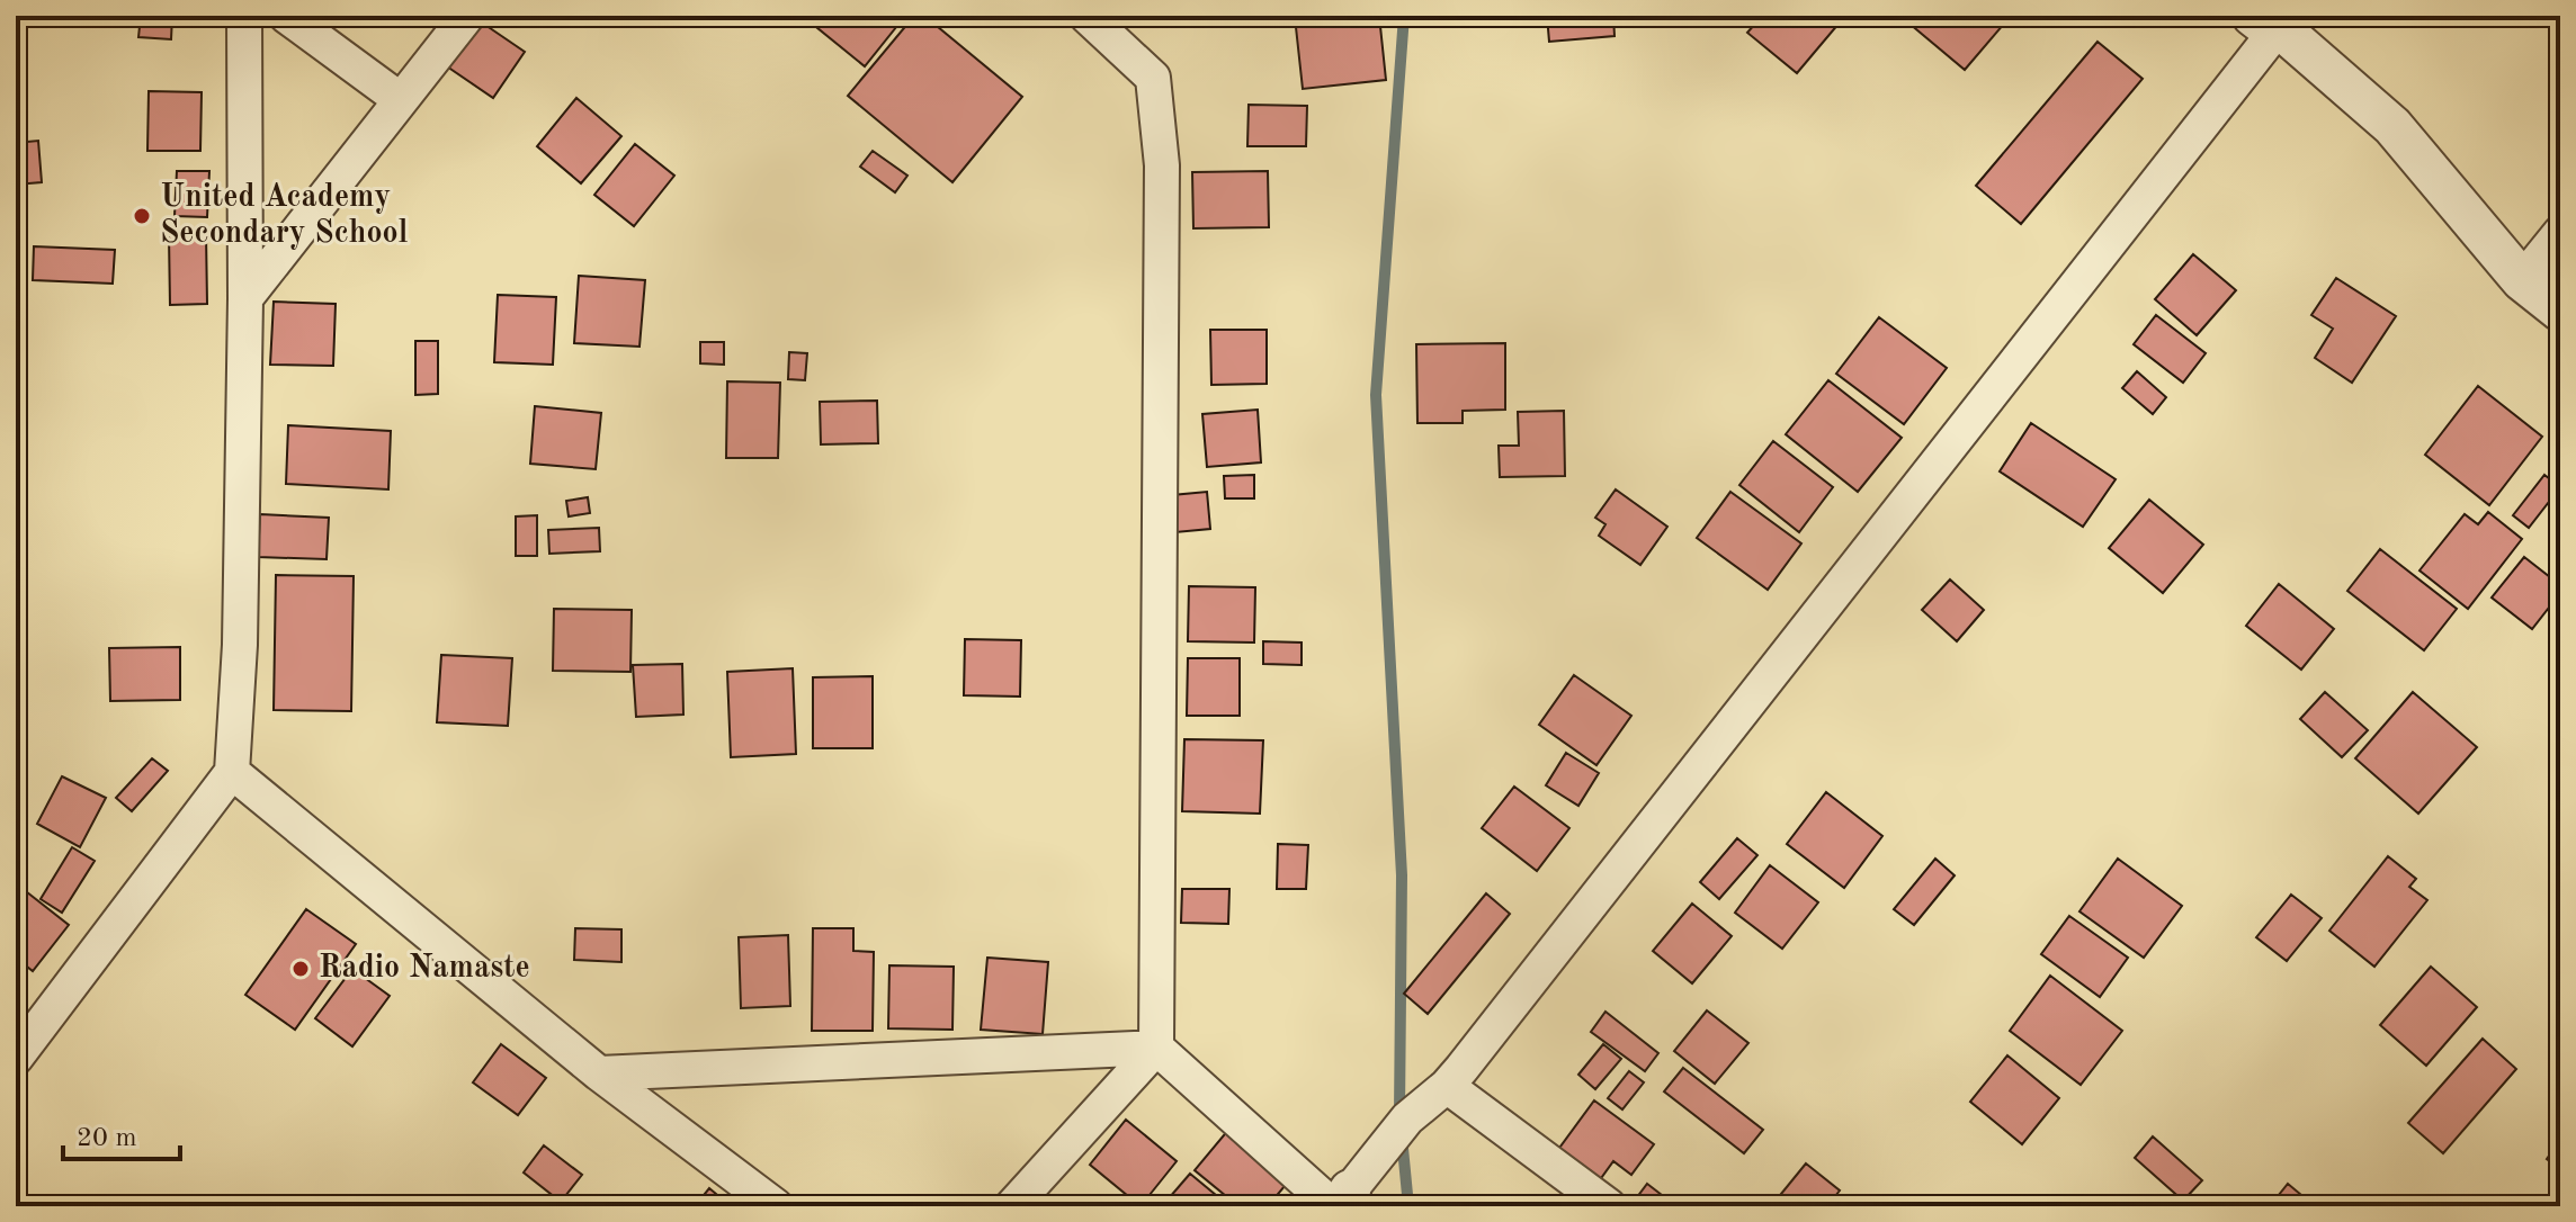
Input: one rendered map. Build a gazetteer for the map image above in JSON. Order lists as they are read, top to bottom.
{
  "places": ["United Academy Secondary School", "Radio Namaste"],
  "scale_bar": "20 m"
}
